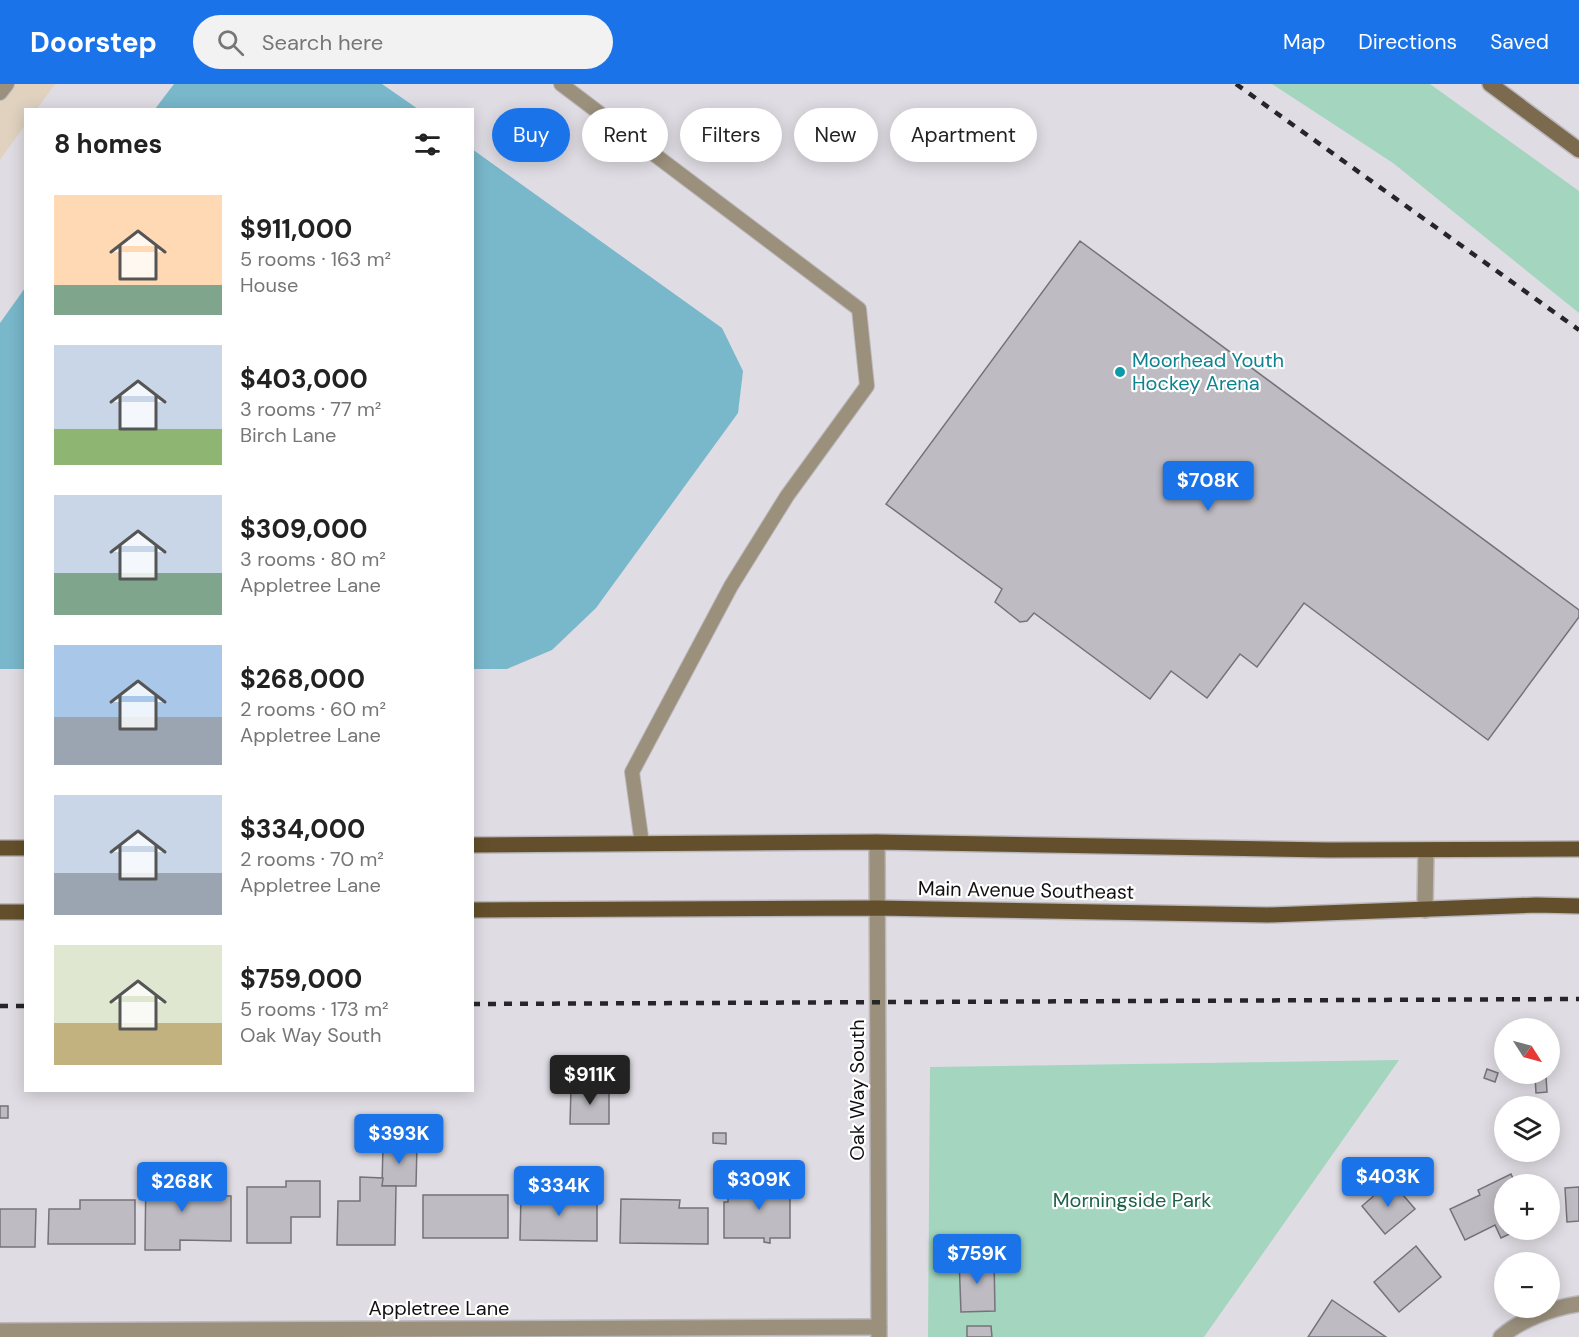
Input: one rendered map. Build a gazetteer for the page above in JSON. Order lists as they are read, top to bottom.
{
  "streets": {
    "main road": ["Main Avenue Southeast"],
    "street": ["Oak Way South", "Appletree Lane"]
  },
  "crossings": [
    ["Main Avenue Southeast", "Oak Way South"],
    ["Oak Way South", "Appletree Lane"]
  ],
  "parks": ["Morningside Park"],
  "places": ["Moorhead Youth Hockey Arena"],
  "north": "bottom right",
  "page": {
    "header": "Doorstep",
    "search": "Search here",
    "nav": ["Map", "Directions", "Saved"],
    "chip": [
      "Buy",
      "Rent",
      "Filters",
      "New",
      "Apartment"
    ],
    "heading": "8 homes",
    "list": [
      {
        "name": "$911,000",
        "note": "5 rooms · 163 m² · House"
      },
      {
        "name": "$403,000",
        "note": "3 rooms · 77 m² · Birch Lane"
      },
      {
        "name": "$309,000",
        "note": "3 rooms · 80 m² · Appletree Lane"
      },
      {
        "name": "$268,000",
        "note": "2 rooms · 60 m² · Appletree Lane"
      },
      {
        "name": "$334,000",
        "note": "2 rooms · 70 m² · Appletree Lane"
      },
      {
        "name": "$759,000",
        "note": "5 rooms · 173 m² · Oak Way South"
      }
    ],
    "price": [
      "$708K",
      "$911K",
      "$393K",
      "$403K",
      "$309K",
      "$268K",
      "$334K",
      "$759K"
    ],
    "map_buttons": ["+", "−"]
  }
}
